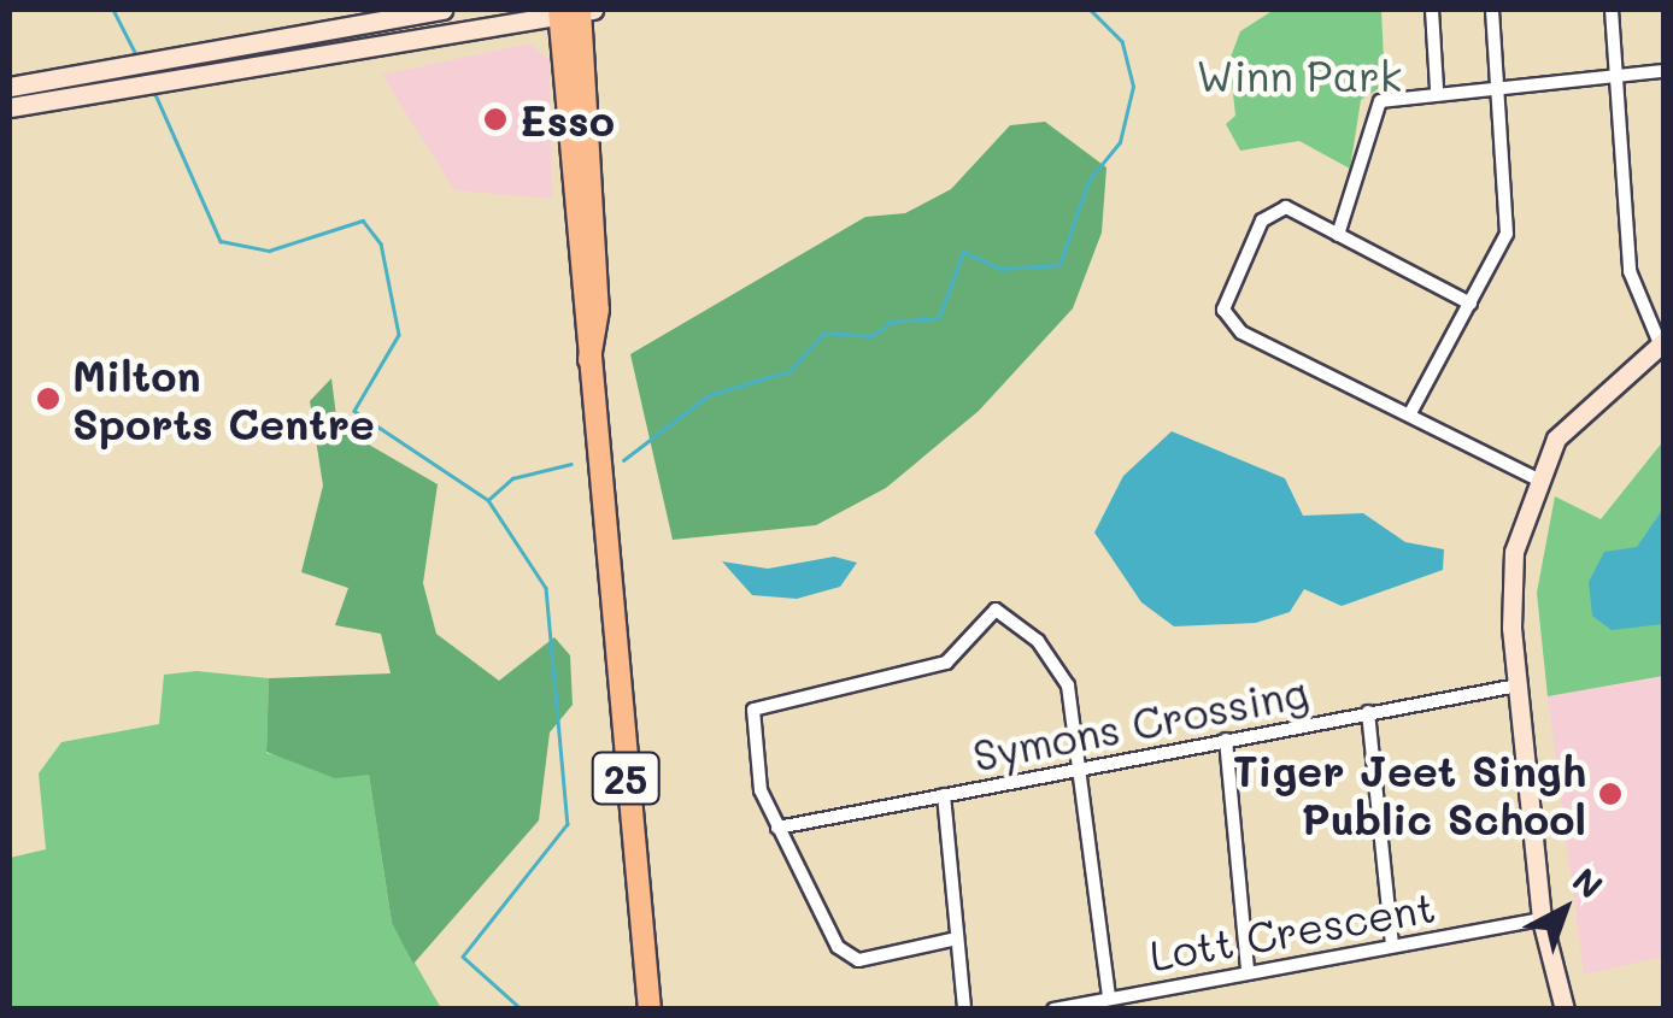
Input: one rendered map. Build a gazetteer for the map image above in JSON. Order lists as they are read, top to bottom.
{
  "streets": {
    "main road": ["25"],
    "street": ["Symons Crossing", "Lott Crescent"]
  },
  "parks": ["Winn Park"],
  "places": ["Esso", "Milton Sports Centre", "Tiger Jeet Singh Public School"],
  "north": "top right"
}
